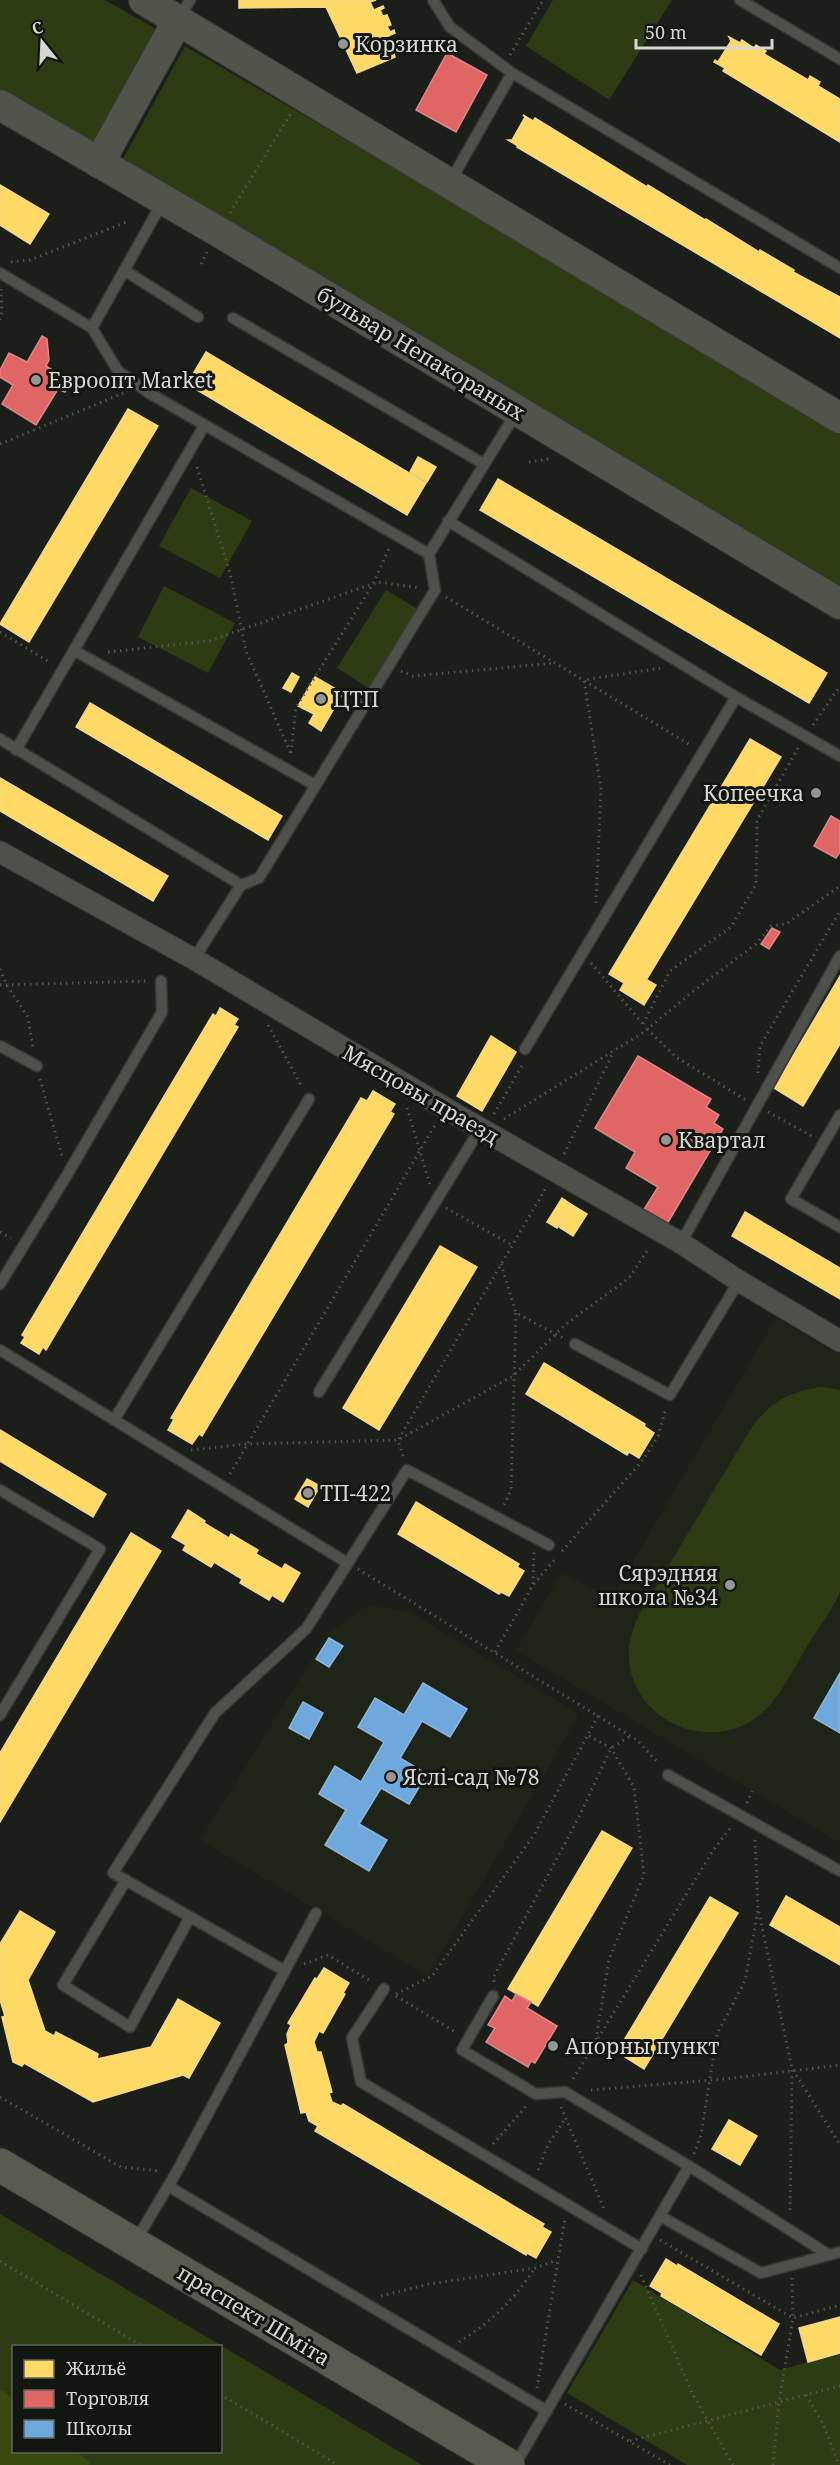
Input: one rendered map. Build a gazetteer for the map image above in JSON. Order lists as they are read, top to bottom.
{
  "streets": {
    "main road": ["бульвар Непакораных", "праспект Шміта"],
    "street": ["Мясцовы праезд"]
  },
  "places": [
    "Корзинка",
    "Евроопт Market",
    "ЦТП",
    "Копеечка",
    "Квартал",
    "ТП-422",
    "Сярэдняя школа №34",
    "Яслі-сад №78",
    "Апорны пункт"
  ],
  "legend": ["Жильё", "Торговля", "Школы"],
  "scale_bar": "50 m",
  "north": "top"
}
